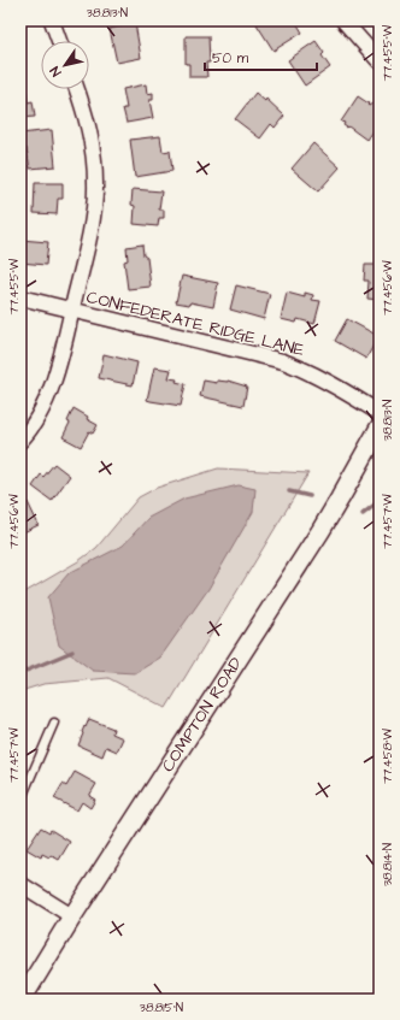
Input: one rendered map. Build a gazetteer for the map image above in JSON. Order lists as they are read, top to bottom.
{
  "streets": {
    "street": ["CONFEDERATE RIDGE LANE", "COMPTON ROAD"]
  },
  "scale_bar": "50 m",
  "north": "bottom left",
  "coordinates": [
    "38.813°N",
    "77.455°W",
    "77.456°W",
    "77.457°W",
    "77.458°W",
    "38.814°N",
    "38.815°N"
  ]
}
